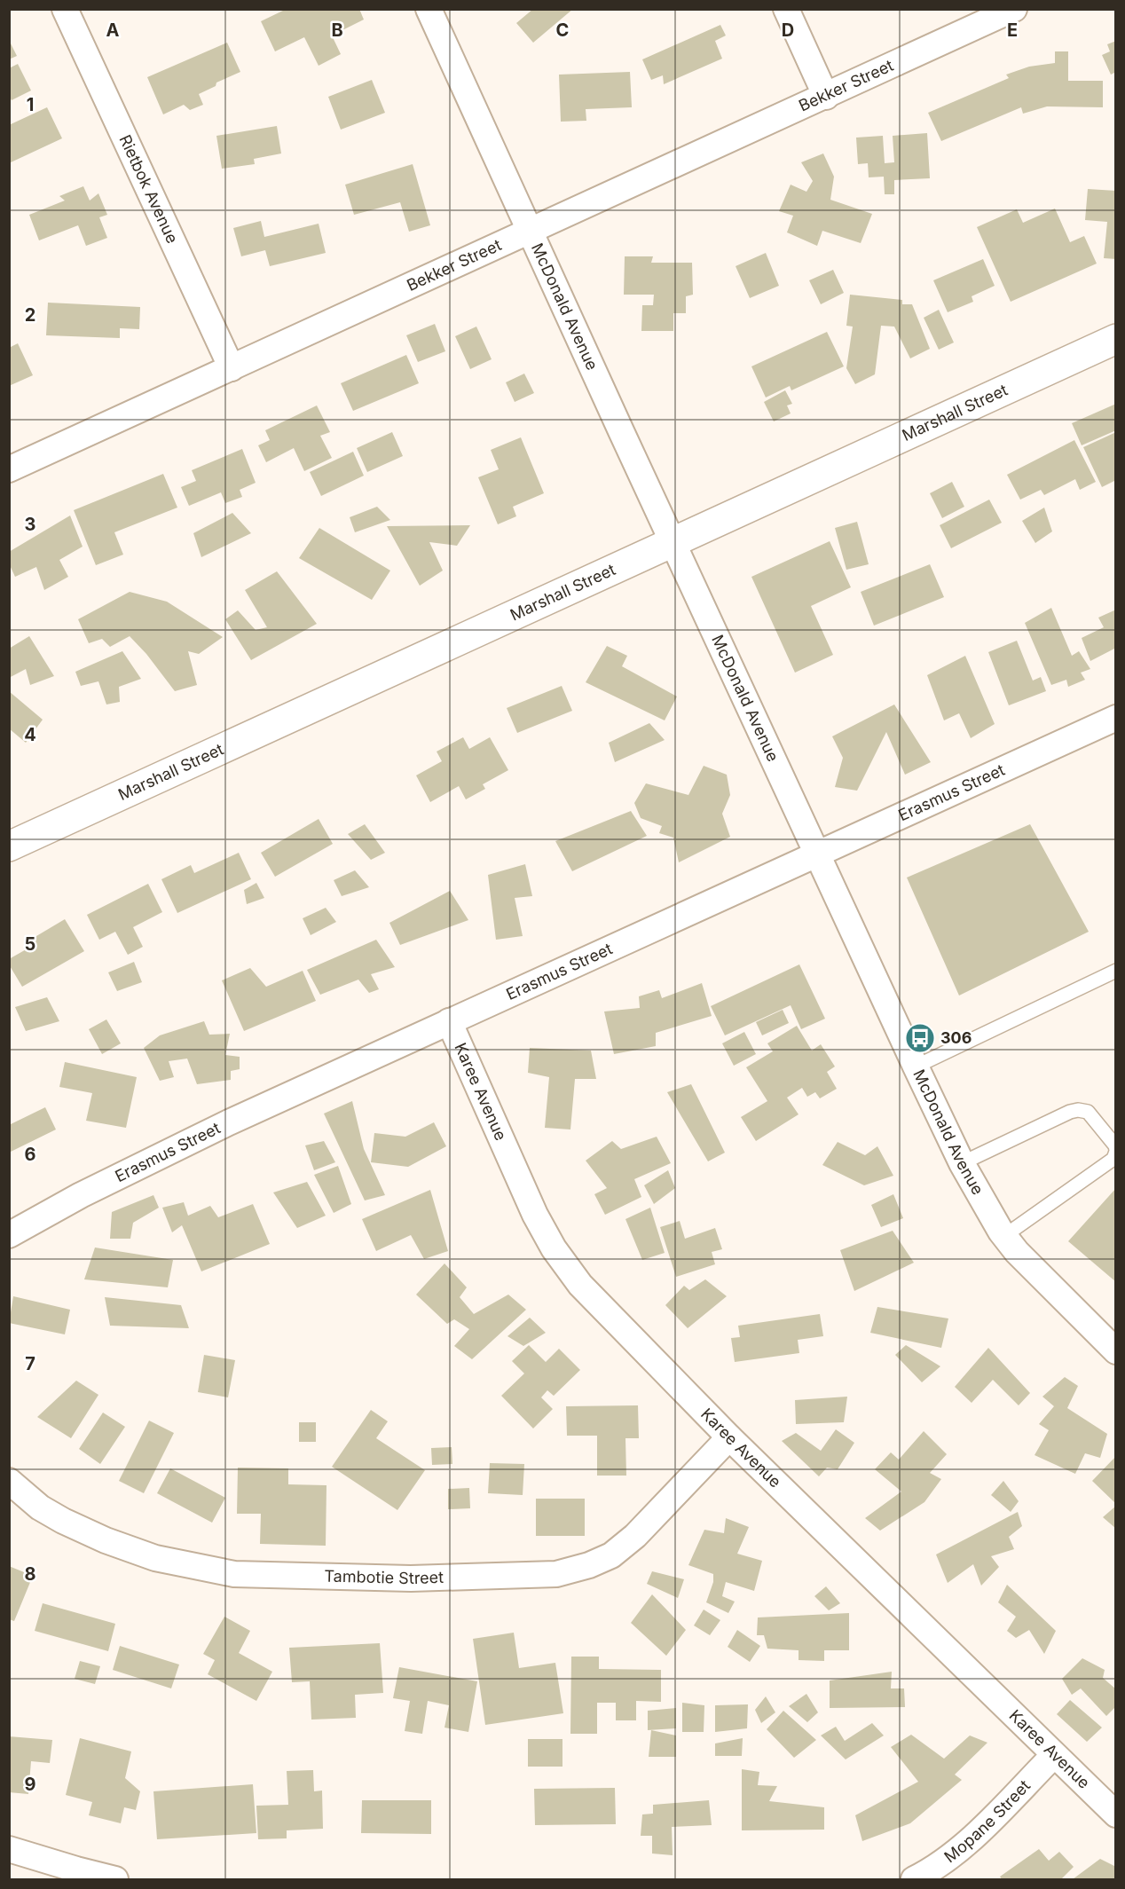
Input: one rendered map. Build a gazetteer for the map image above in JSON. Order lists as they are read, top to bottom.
{
  "streets": {
    "street": [
      "Bekker Street",
      "Rietbok Avenue",
      "McDonald Avenue",
      "Marshall Street",
      "Erasmus Street",
      "Karee Avenue",
      "Tambotie Street",
      "Mopane Street"
    ]
  },
  "crossings": [
    ["Bekker Street", "Rietbok Avenue"],
    ["Bekker Street", "McDonald Avenue"],
    ["McDonald Avenue", "Marshall Street"],
    ["McDonald Avenue", "Erasmus Street"],
    ["Erasmus Street", "Karee Avenue"],
    ["Karee Avenue", "Tambotie Street"],
    ["Karee Avenue", "Mopane Street"]
  ],
  "places": {
    "bus stop": ["306"]
  },
  "grid": {
    "columns": [
      "A",
      "B",
      "C",
      "D",
      "E"
    ],
    "rows": [
      "1",
      "2",
      "3",
      "4",
      "5",
      "6",
      "7",
      "8",
      "9"
    ]
  }
}
